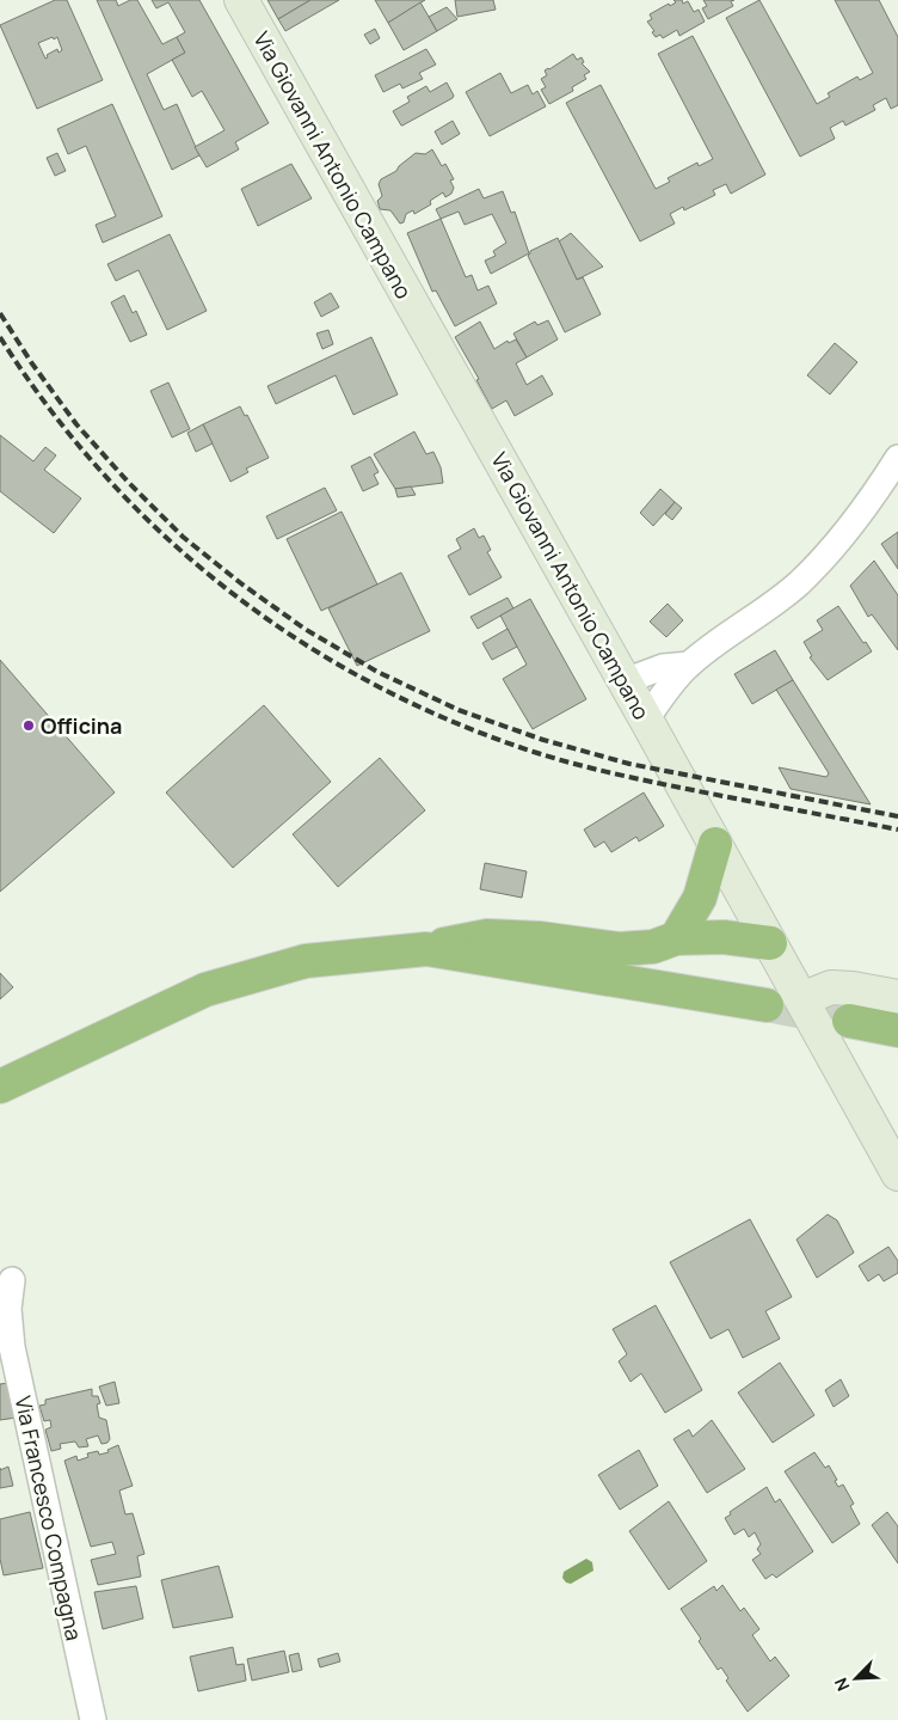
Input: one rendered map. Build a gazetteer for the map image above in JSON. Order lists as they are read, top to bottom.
{
  "streets": {
    "main road": ["Via Giovanni Antonio Campano"],
    "street": ["Via Francesco Compagna"]
  },
  "places": ["Officina"],
  "north": "bottom left"
}
